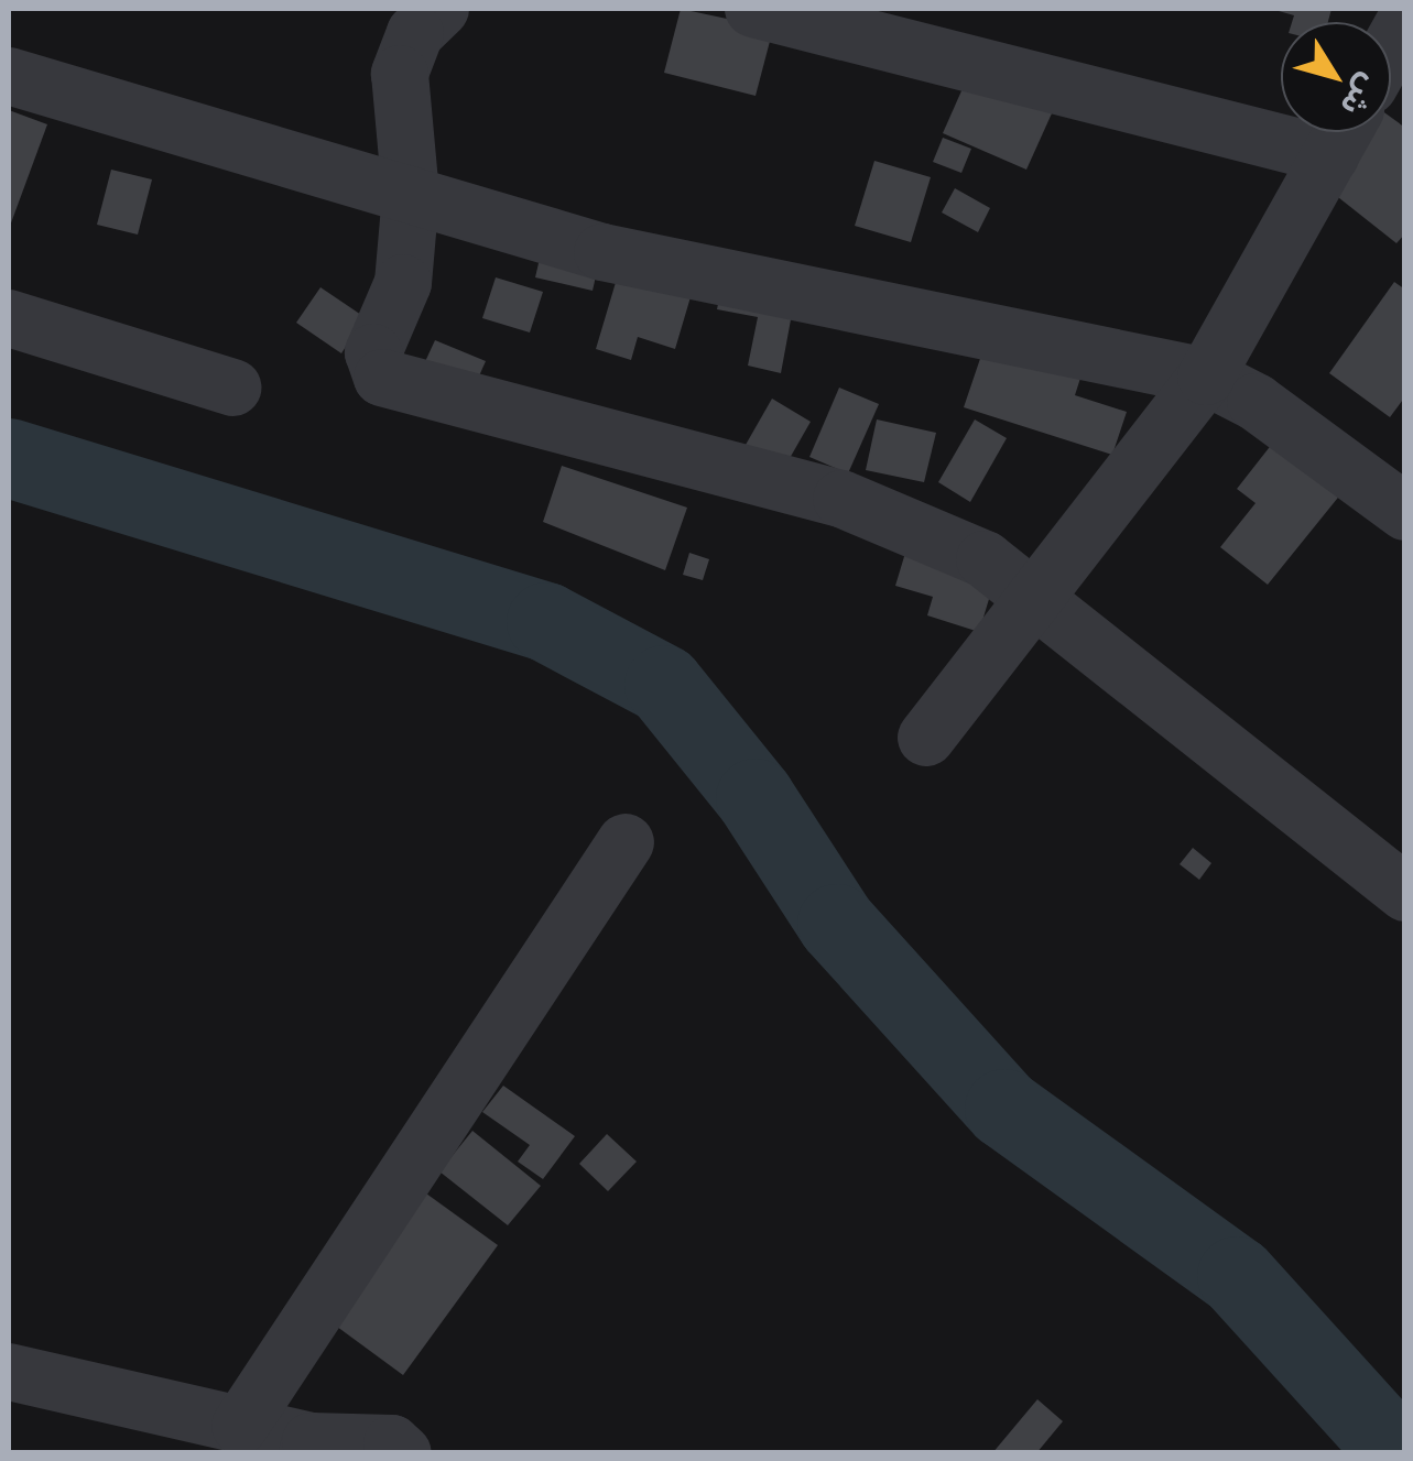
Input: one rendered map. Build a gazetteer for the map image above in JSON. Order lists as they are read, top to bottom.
{
  "north": "bottom right"
}
